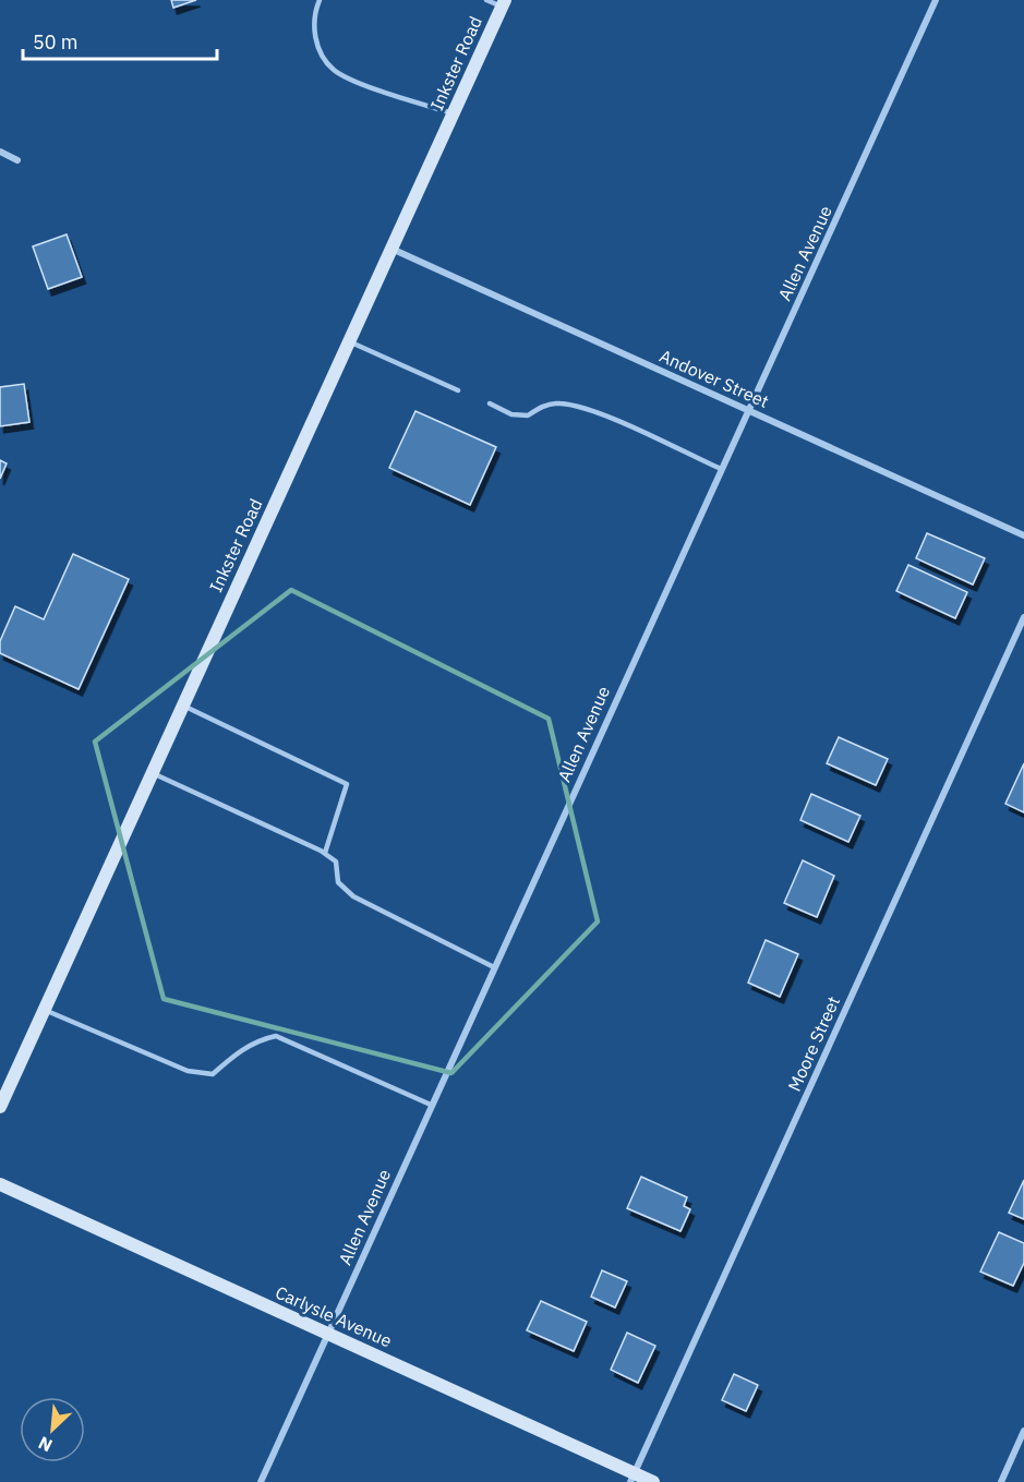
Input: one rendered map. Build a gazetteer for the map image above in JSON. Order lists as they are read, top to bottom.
{
  "streets": {
    "main road": ["Inkster Road", "Carlysle Avenue"],
    "street": ["Allen Avenue", "Andover Street", "Moore Street"]
  },
  "crossings": [
    ["Inkster Road", "Andover Street"],
    ["Allen Avenue", "Andover Street"],
    ["Allen Avenue", "Carlysle Avenue"],
    ["Moore Street", "Carlysle Avenue"]
  ],
  "scale_bar": "50 m",
  "north": "bottom left"
}
